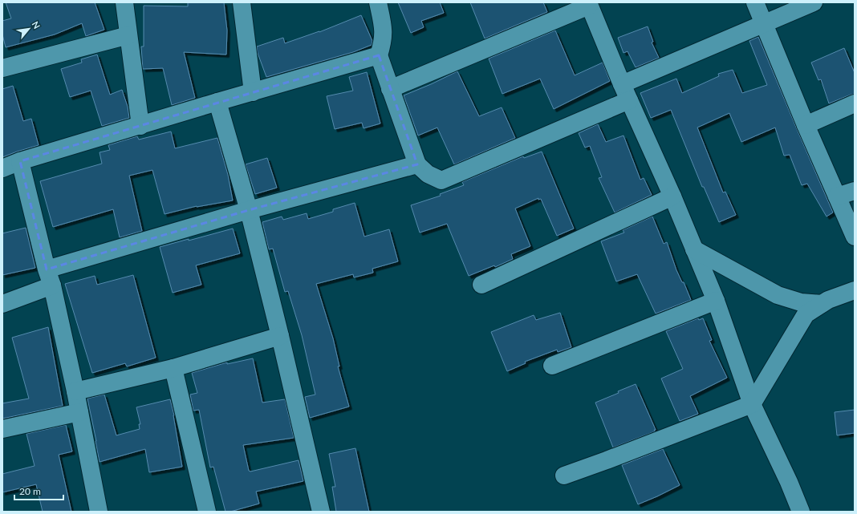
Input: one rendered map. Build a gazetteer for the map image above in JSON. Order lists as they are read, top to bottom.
{
  "scale_bar": "20 m",
  "north": "top right"
}
